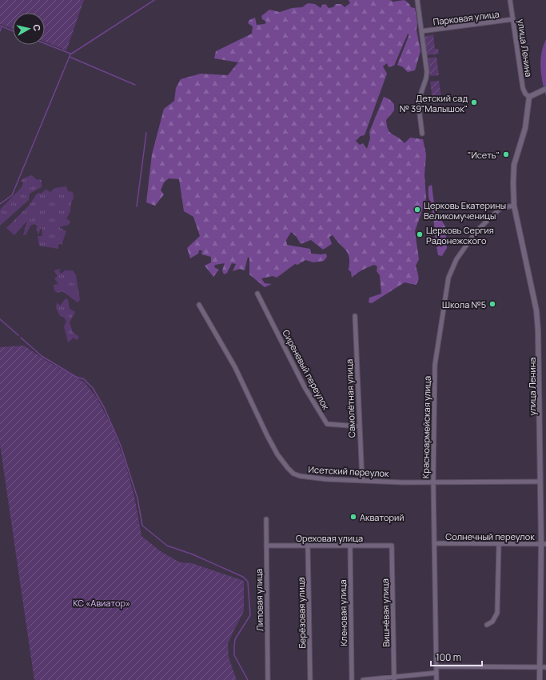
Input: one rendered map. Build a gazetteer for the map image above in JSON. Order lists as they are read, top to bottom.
{
  "streets": {
    "street": [
      "Парковая улица",
      "улица Ленина",
      "Сиреневый переулок",
      "Самолётная улица",
      "Красноармейская улица",
      "Исетский переулок",
      "Солнечный переулок",
      "Ореховая улица",
      "Липовая улица",
      "Берёзовая улица",
      "Кленовая улица",
      "Вишнёвая улица"
    ]
  },
  "crossings": [
    ["Парковая улица", "улица Ленина"],
    ["улица Ленина", "Красноармейская улица"],
    ["улица Ленина", "Исетский переулок"],
    ["улица Ленина", "Солнечный переулок"],
    ["Сиреневый переулок", "Самолётная улица"],
    ["Самолётная улица", "Исетский переулок"],
    ["Красноармейская улица", "Исетский переулок"],
    ["Красноармейская улица", "Солнечный переулок"],
    ["Ореховая улица", "Липовая улица"],
    ["Ореховая улица", "Берёзовая улица"],
    ["Ореховая улица", "Кленовая улица"],
    ["Ореховая улица", "Вишнёвая улица"]
  ],
  "parks": ["КС «Авиатор»"],
  "places": [
    "Детский сад № 39\"Малышок\"",
    "\"Исеть\"",
    "Церковь Екатерины Великомученицы",
    "Церковь Сергия Радонежского",
    "Школа №5",
    "Акваторий"
  ],
  "scale_bar": "100 m",
  "north": "right"
}
